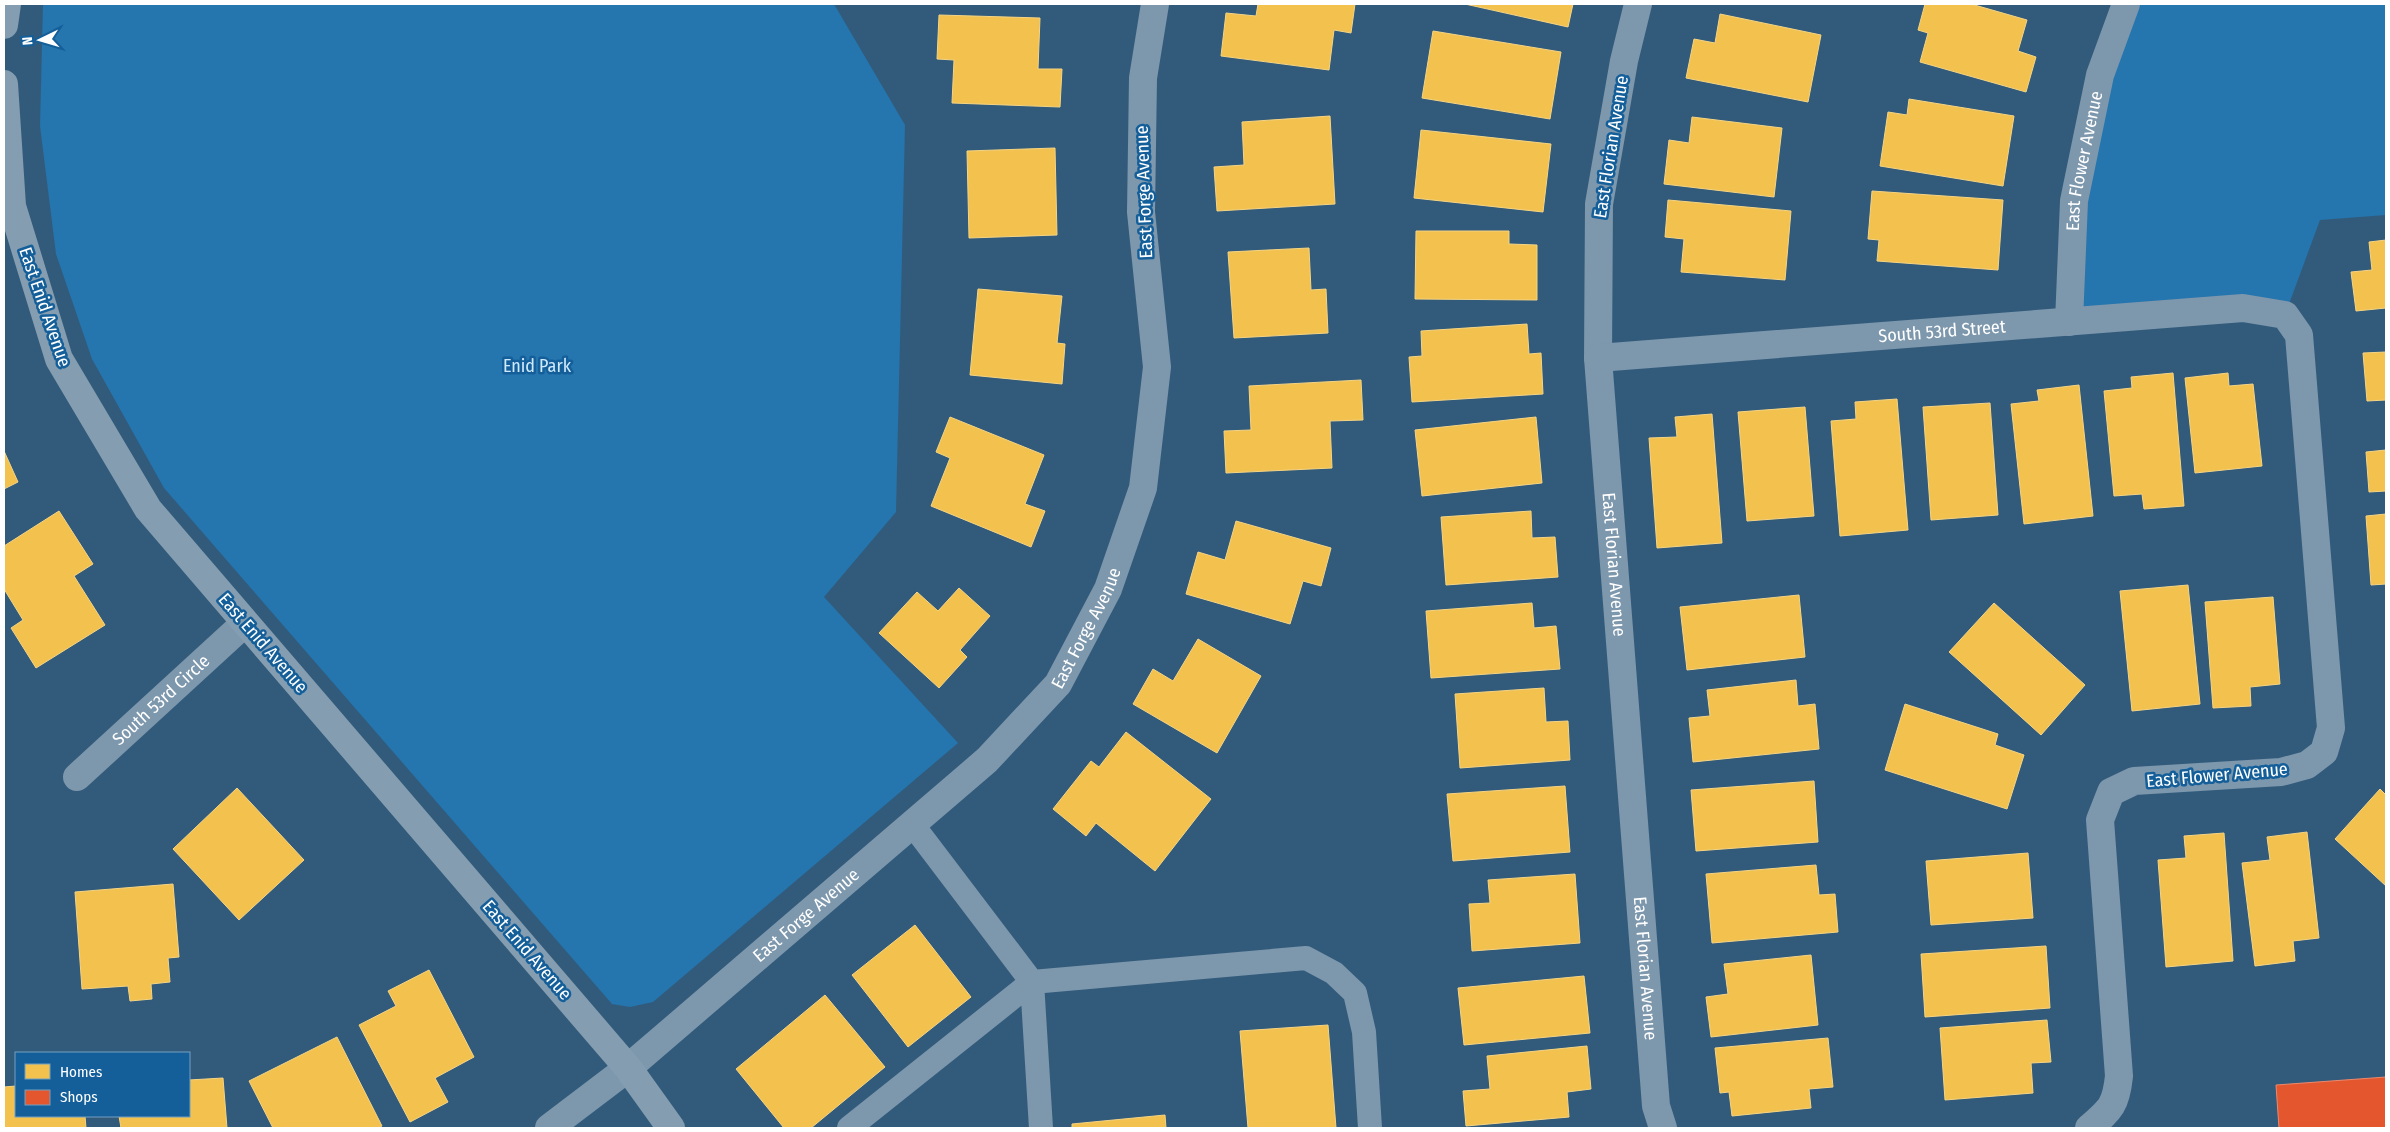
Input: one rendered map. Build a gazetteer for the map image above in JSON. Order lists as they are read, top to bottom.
{
  "streets": {
    "street": [
      "East Florian Avenue",
      "East Flower Avenue",
      "East Forge Avenue",
      "East Enid Avenue",
      "South 53rd Street",
      "South 53rd Circle"
    ]
  },
  "crossings": [
    ["East Florian Avenue", "South 53rd Street"],
    ["East Flower Avenue", "South 53rd Street"],
    ["East Forge Avenue", "East Enid Avenue"],
    ["East Enid Avenue", "South 53rd Circle"]
  ],
  "parks": ["Enid Park"],
  "legend": ["Homes", "Shops"],
  "north": "left"
}
